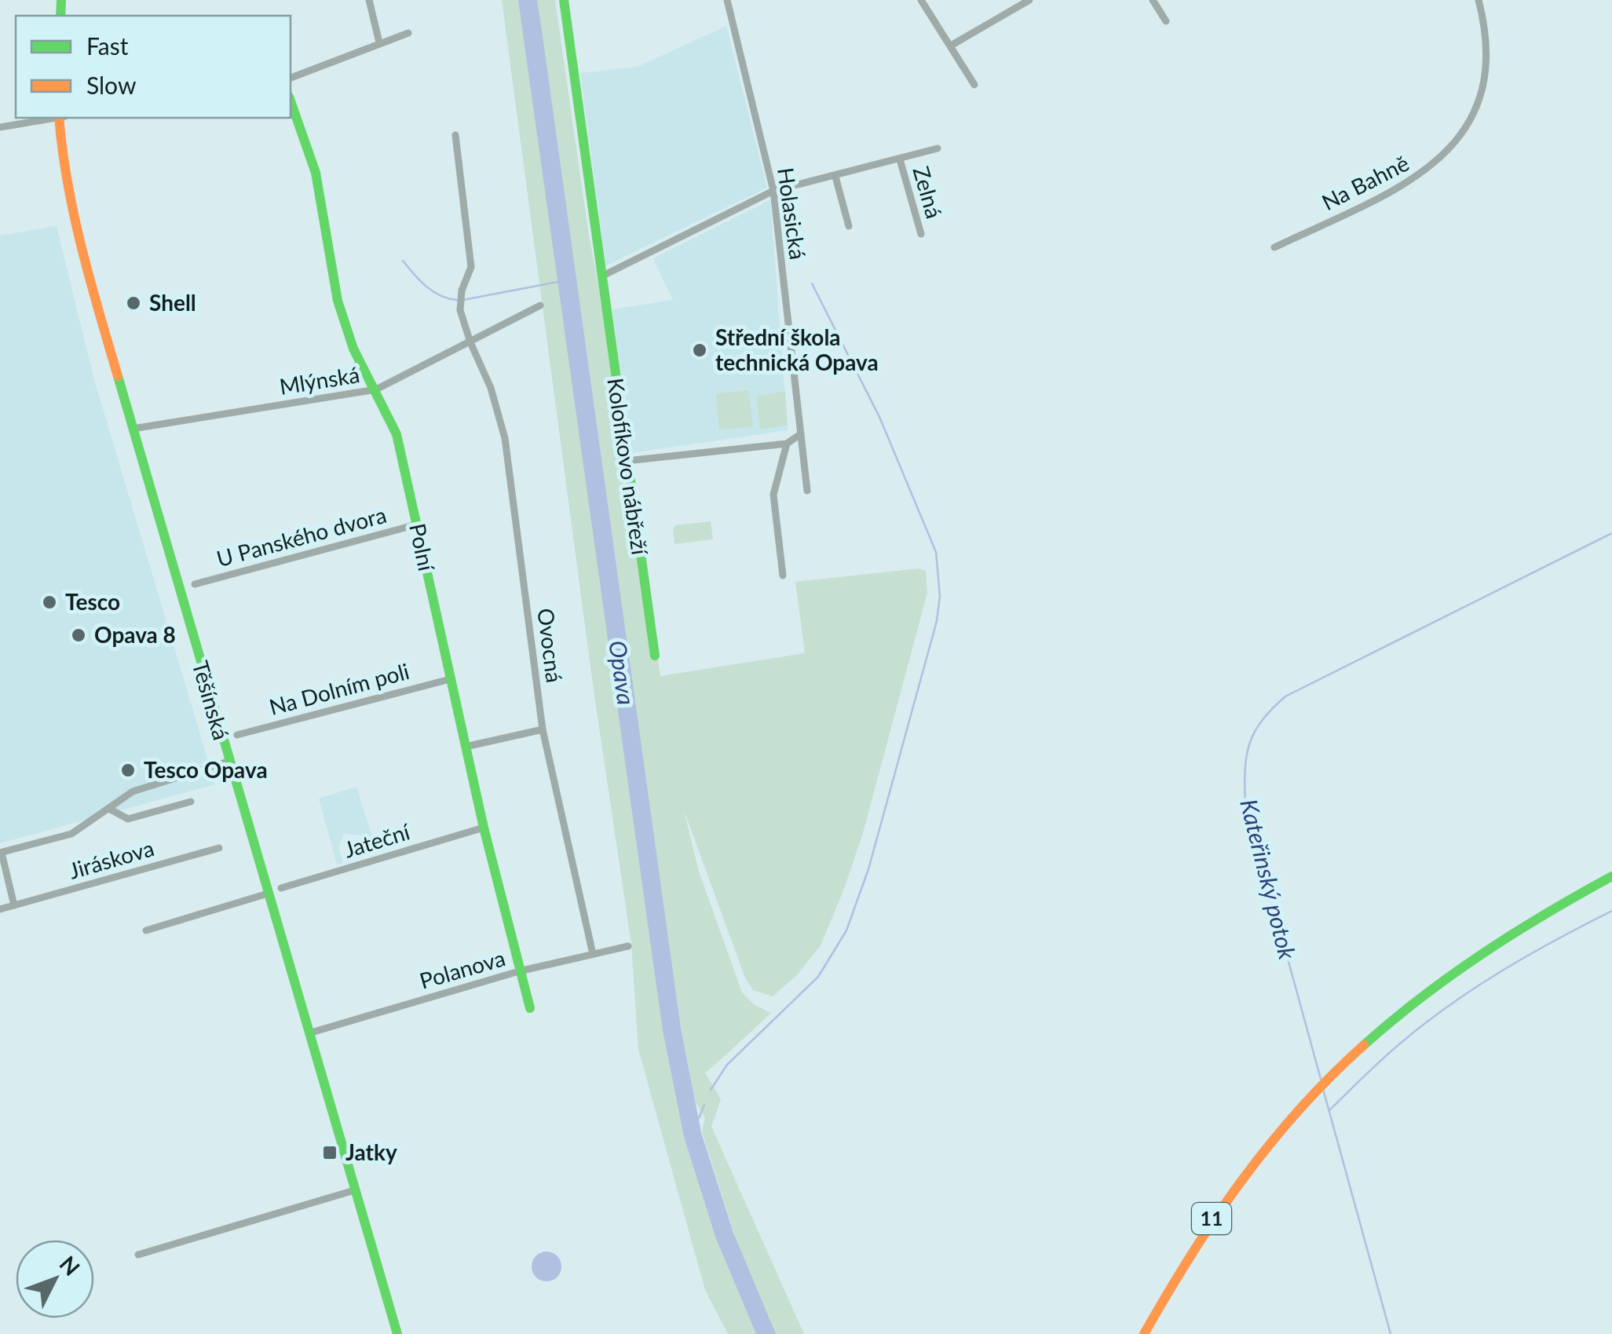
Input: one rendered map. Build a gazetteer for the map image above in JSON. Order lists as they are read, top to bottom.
{
  "streets": {
    "street": [
      "Na Bahně",
      "Zelná",
      "Holasická",
      "Mlýnská",
      "Kolofíkovo nábřeží",
      "U Panského dvora",
      "Polní",
      "Ovocná",
      "Na Dolním poli",
      "Těšínská",
      "Jateční",
      "Jiráskova",
      "Polanova",
      "11"
    ]
  },
  "crossings": [
    ["Zelná", "Holasická"],
    ["Mlýnská", "Polní"],
    ["Mlýnská", "Ovocná"],
    ["Mlýnská", "Těšínská"],
    ["U Panského dvora", "Polní"],
    ["Polní", "Na Dolním poli"],
    ["Polní", "Jateční"],
    ["Polní", "Polanova"],
    ["Ovocná", "Polanova"],
    ["Těšínská", "Jiráskova"],
    ["Těšínská", "Polanova"]
  ],
  "water": ["Opava", "Kateřinský potok"],
  "places": {
    "other": [
      "Shell",
      "Střední škola technická Opava",
      "Tesco",
      "Opava 8",
      "Tesco Opava"
    ],
    "transit": ["Jatky"]
  },
  "legend": ["Fast", "Slow"],
  "north": "top right"
}
